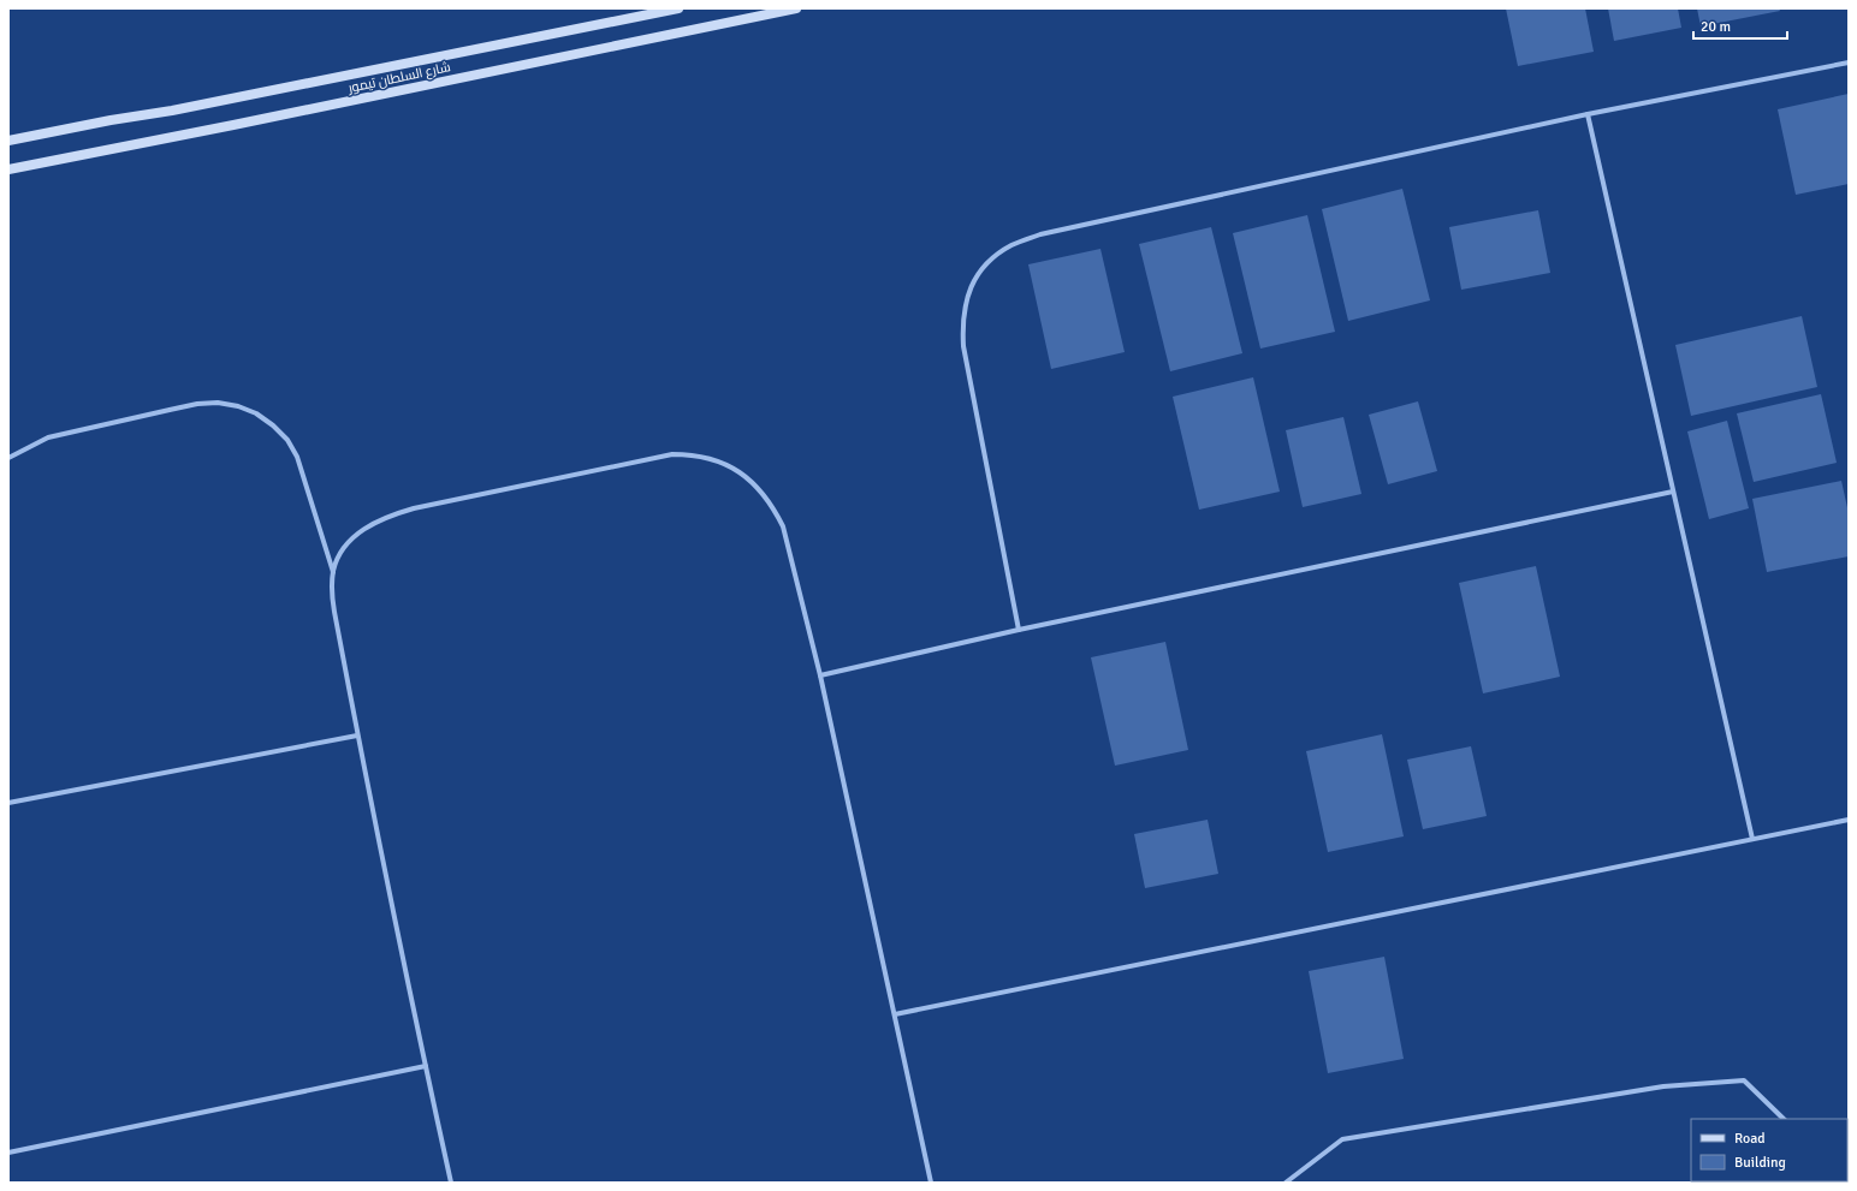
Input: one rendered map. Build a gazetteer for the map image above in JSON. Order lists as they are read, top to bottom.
{
  "streets": {
    "main road": ["شارع السلطان تيمور"]
  },
  "legend": ["Road", "Building"],
  "scale_bar": "20 m"
}
